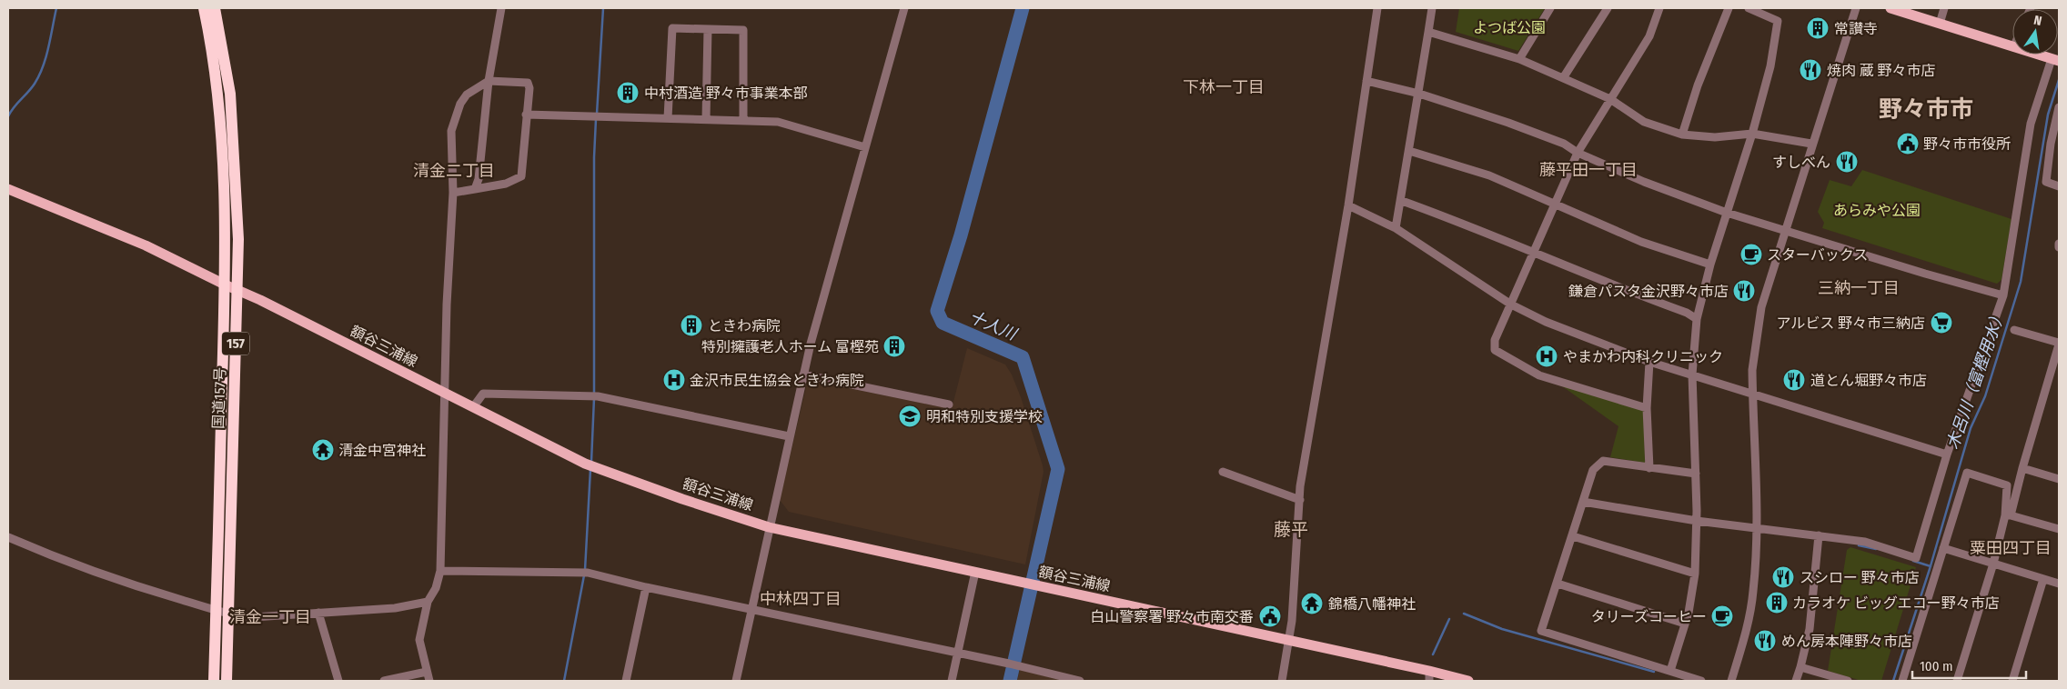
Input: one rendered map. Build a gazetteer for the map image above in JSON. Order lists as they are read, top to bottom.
{
  "streets": {
    "highway": ["157", "国道157号"],
    "main road": ["額谷三浦線"]
  },
  "crossings": [
    ["額谷三浦線", "国道157号"]
  ],
  "districts": [
    "下林一丁目",
    "野々市市",
    "藤平田一丁目",
    "清金二丁目",
    "三納一丁目",
    "藤平",
    "粟田四丁目",
    "中林四丁目",
    "清金一丁目"
  ],
  "water": ["十人川", "木呂川（富樫用水）"],
  "parks": ["よつば公園", "あらみや公園"],
  "places": {
    "building": [
      "常讃寺",
      "中村酒造 野々市事業本部",
      "ときわ病院",
      "特別擁護老人ホーム 富樫苑",
      "カラオケ ビッグエコー野々市店"
    ],
    "restaurant": [
      "焼肉 蔵 野々市店",
      "すしべん",
      "鎌倉パスタ金沢野々市店",
      "道とん堀野々市店",
      "スシロー 野々市店",
      "めん房本陣野々市店"
    ],
    "public building": ["野々市市役所", "白山警察署 野々市南交番"],
    "cafe": ["スターバックス", "タリーズコーヒー"],
    "supermarket": ["アルビス 野々市三納店"],
    "hospital": ["やまかわ内科クリニック", "金沢市民生協会ときわ病院"],
    "school or university": ["明和特別支援学校"],
    "temple": ["清金中宮神社", "錦橋八幡神社"]
  },
  "scale_bar": "100 m",
  "north": "top"
}
